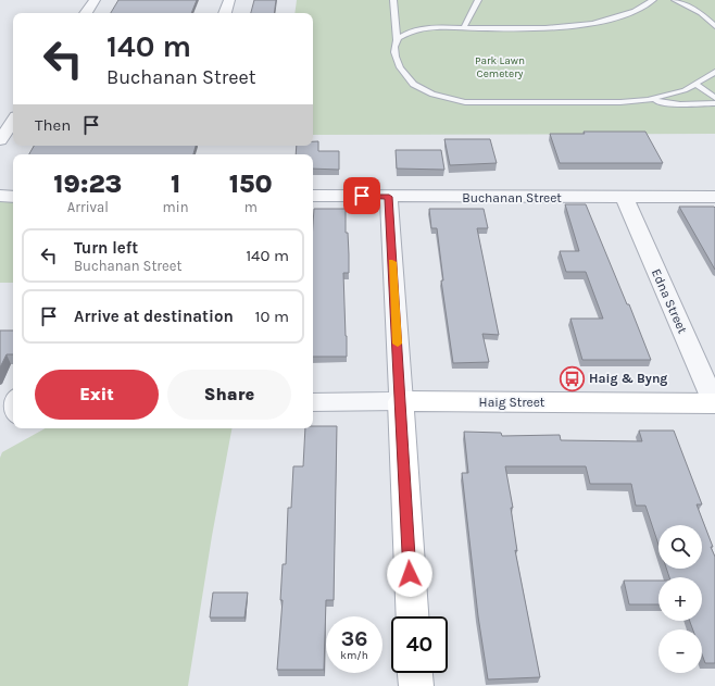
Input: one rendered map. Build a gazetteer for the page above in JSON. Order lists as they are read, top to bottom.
{
  "streets": {
    "street": ["Buchanan Street", "Edna Street", "Haig Street"]
  },
  "crossings": [
    ["Buchanan Street", "Edna Street"],
    ["Edna Street", "Haig Street"]
  ],
  "parks": ["Park Lawn Cemetery"],
  "places": {
    "bus stop": ["Haig & Byng"]
  },
  "page": {
    "turn": ["140 m", "Buchanan Street"],
    "then": "Then",
    "eta": [
      "19:23",
      "Arrival",
      "1",
      "min",
      "150",
      "m"
    ],
    "list": [
      {
        "name": "Turn left",
        "note": "Buchanan Street",
        "value": "140 m"
      },
      {
        "name": "Arrive at destination",
        "value": "10 m"
      }
    ],
    "buttons": ["Exit", "Share"],
    "map_buttons": ["+", "−"],
    "speed": "36 km/h",
    "limit": "40"
  }
}
